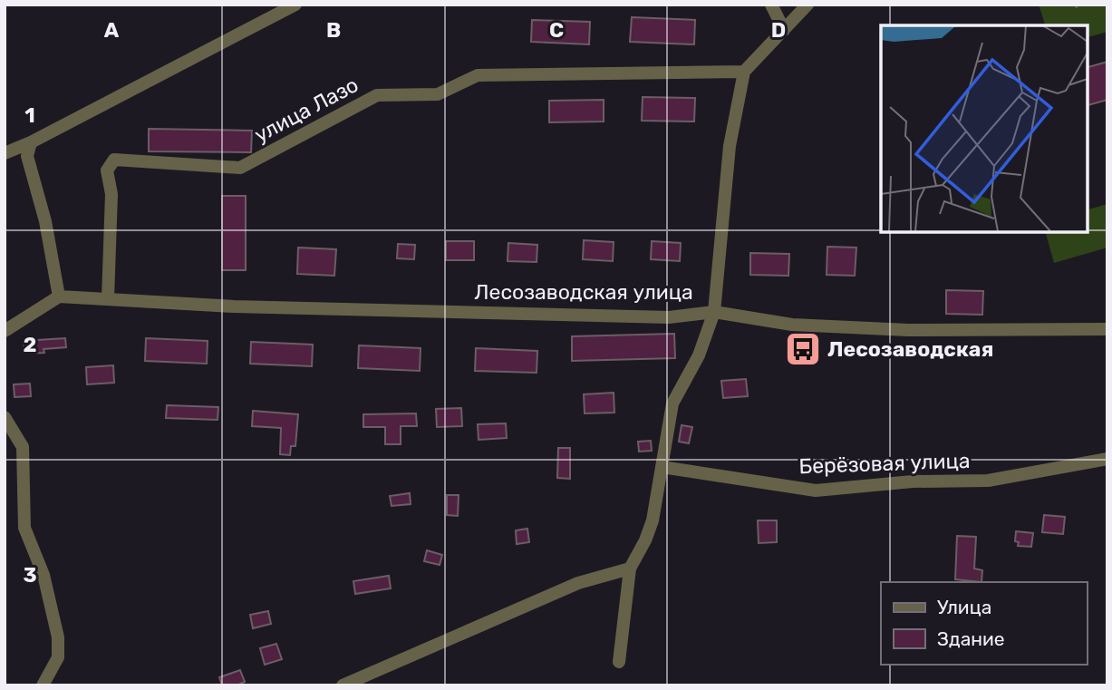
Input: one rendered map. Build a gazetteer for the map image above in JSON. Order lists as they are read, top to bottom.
{
  "streets": {
    "street": ["улица Лазо", "Лесозаводская улица", "Берёзовая улица"]
  },
  "crossings": [
    ["улица Лазо", "Лесозаводская улица"]
  ],
  "places": {
    "bus stop": ["Лесозаводская"]
  },
  "legend": ["Улица", "Здание"],
  "grid": {
    "columns": [
      "A",
      "B",
      "C",
      "D"
    ],
    "rows": ["1", "2", "3"]
  }
}
